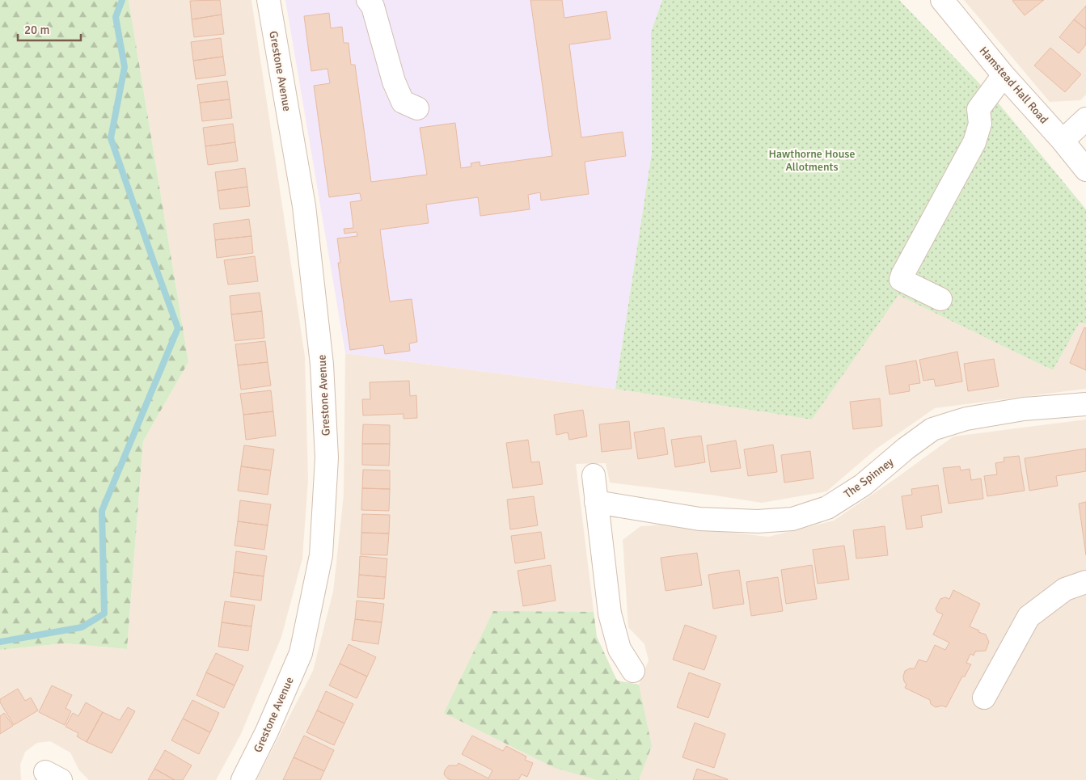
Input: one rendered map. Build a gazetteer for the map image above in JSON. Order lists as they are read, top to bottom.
{
  "streets": {
    "street": ["Grestone Avenue", "Hamstead Hall Road", "The Spinney"]
  },
  "parks": ["Hawthorne House Allotments"],
  "scale_bar": "20 m"
}
